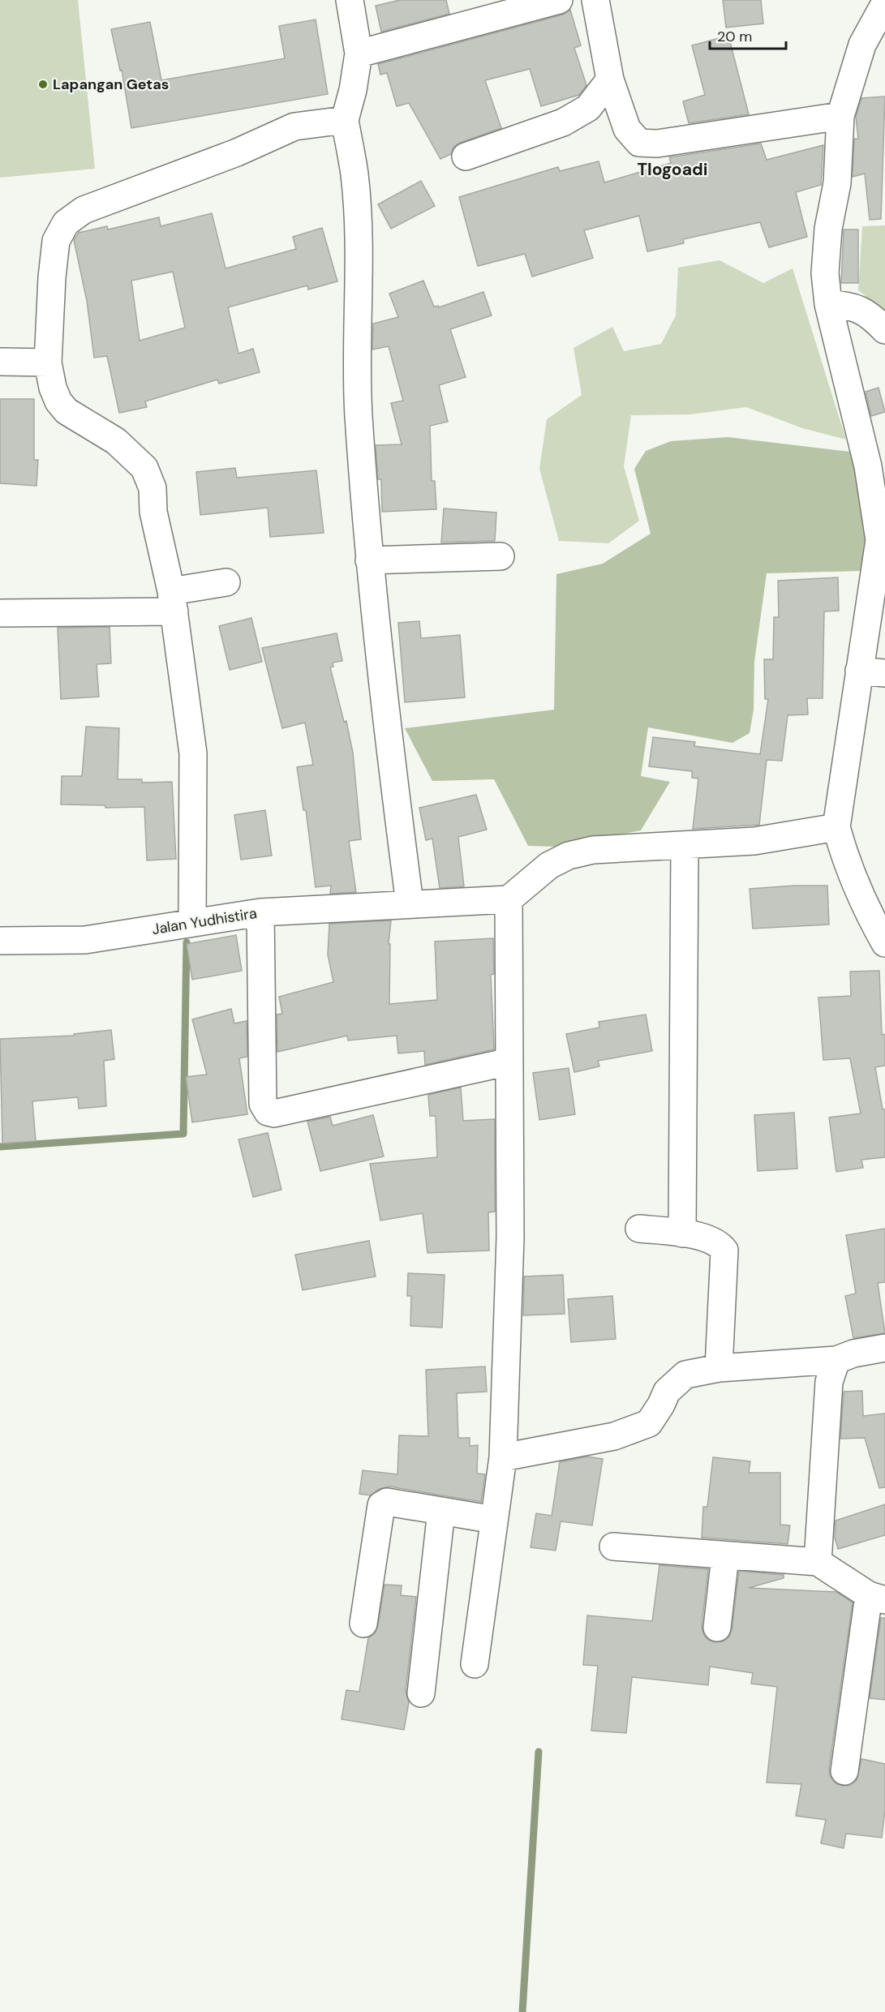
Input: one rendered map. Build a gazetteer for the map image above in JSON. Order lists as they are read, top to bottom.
{
  "streets": {
    "street": ["Jalan Yudhistira"]
  },
  "districts": ["Tlogoadi"],
  "places": ["Lapangan Getas"],
  "scale_bar": "20 m"
}
